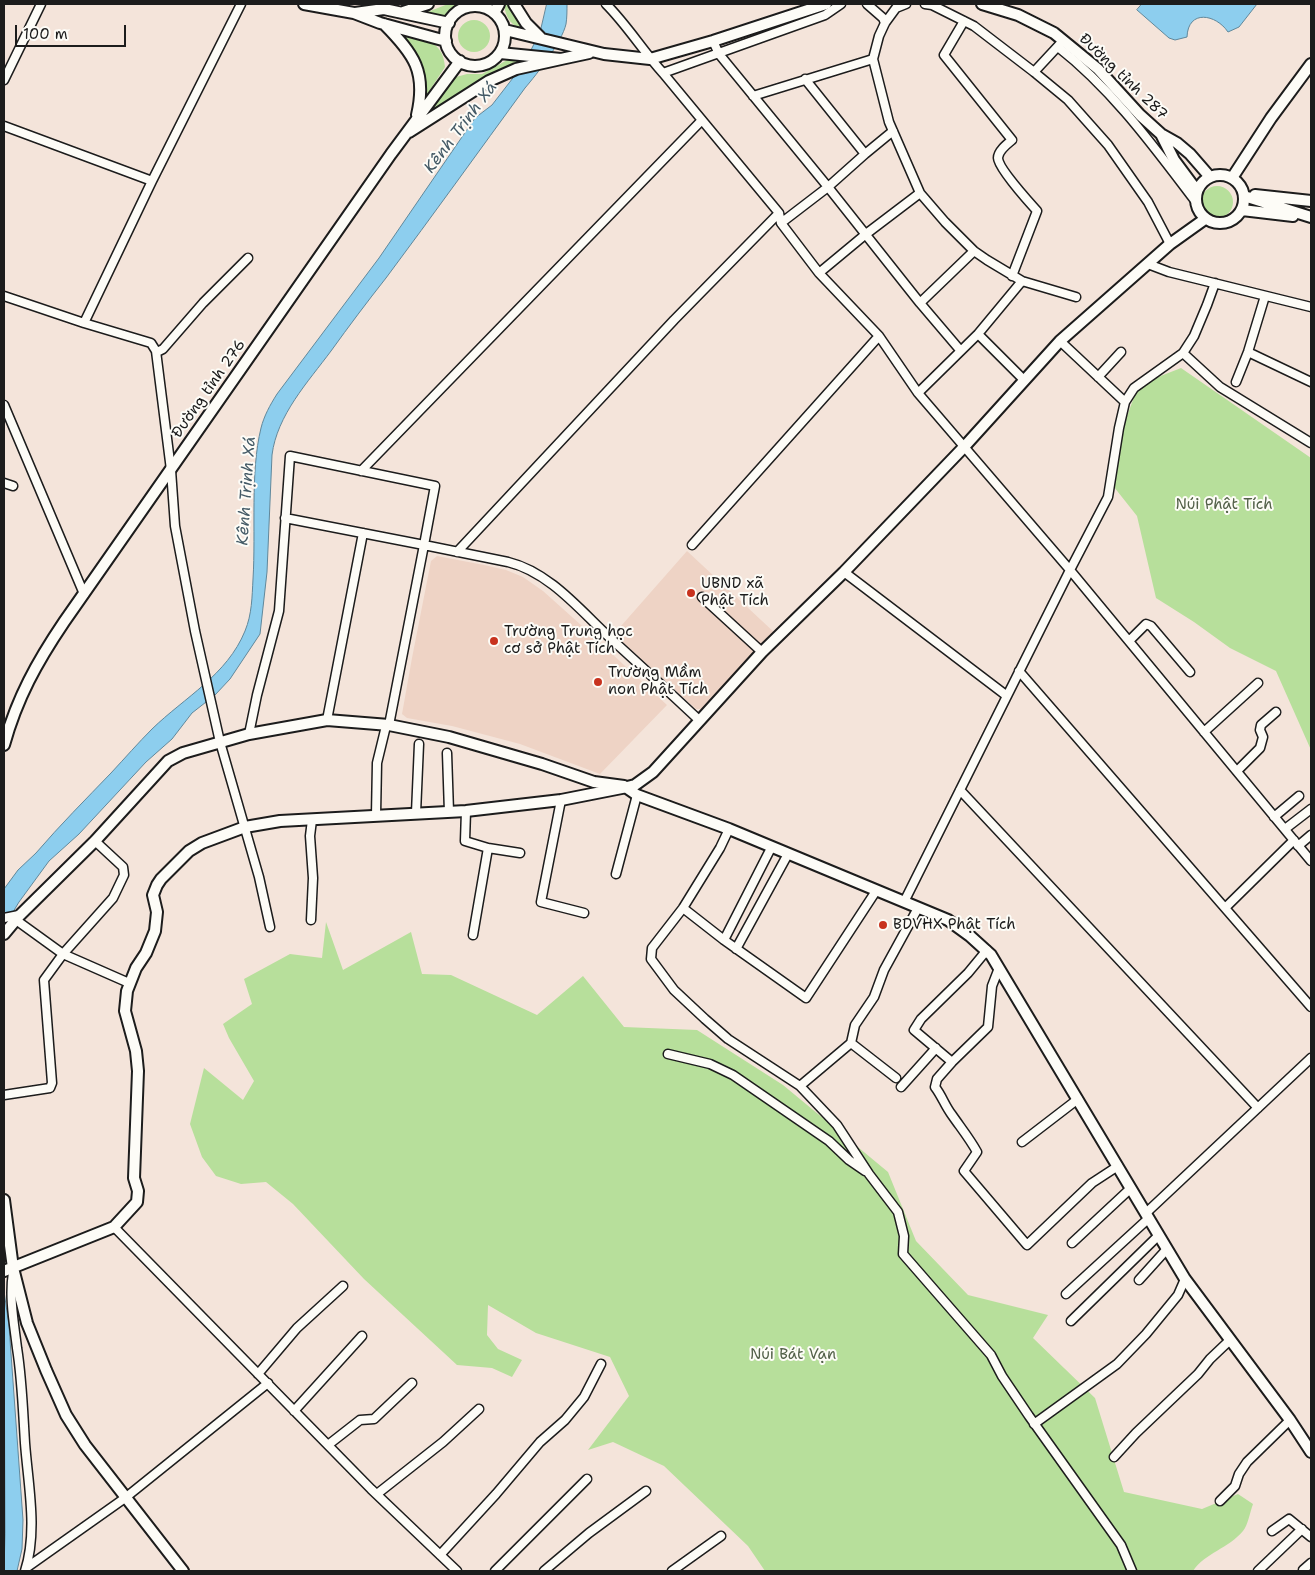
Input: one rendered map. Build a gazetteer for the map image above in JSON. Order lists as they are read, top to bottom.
{
  "streets": {
    "main road": ["Đường tỉnh 287", "Đường tỉnh 276"]
  },
  "water": ["Kênh Trịnh Xá"],
  "parks": ["Núi Phật Tích", "Núi Bát Vạn"],
  "places": [
    "UBND xã Phật Tích",
    "Trường Trung học cơ sở Phật Tích",
    "Trường Mầm non Phật Tích",
    "BDVHX Phật Tích"
  ],
  "scale_bar": "100 m"
}
